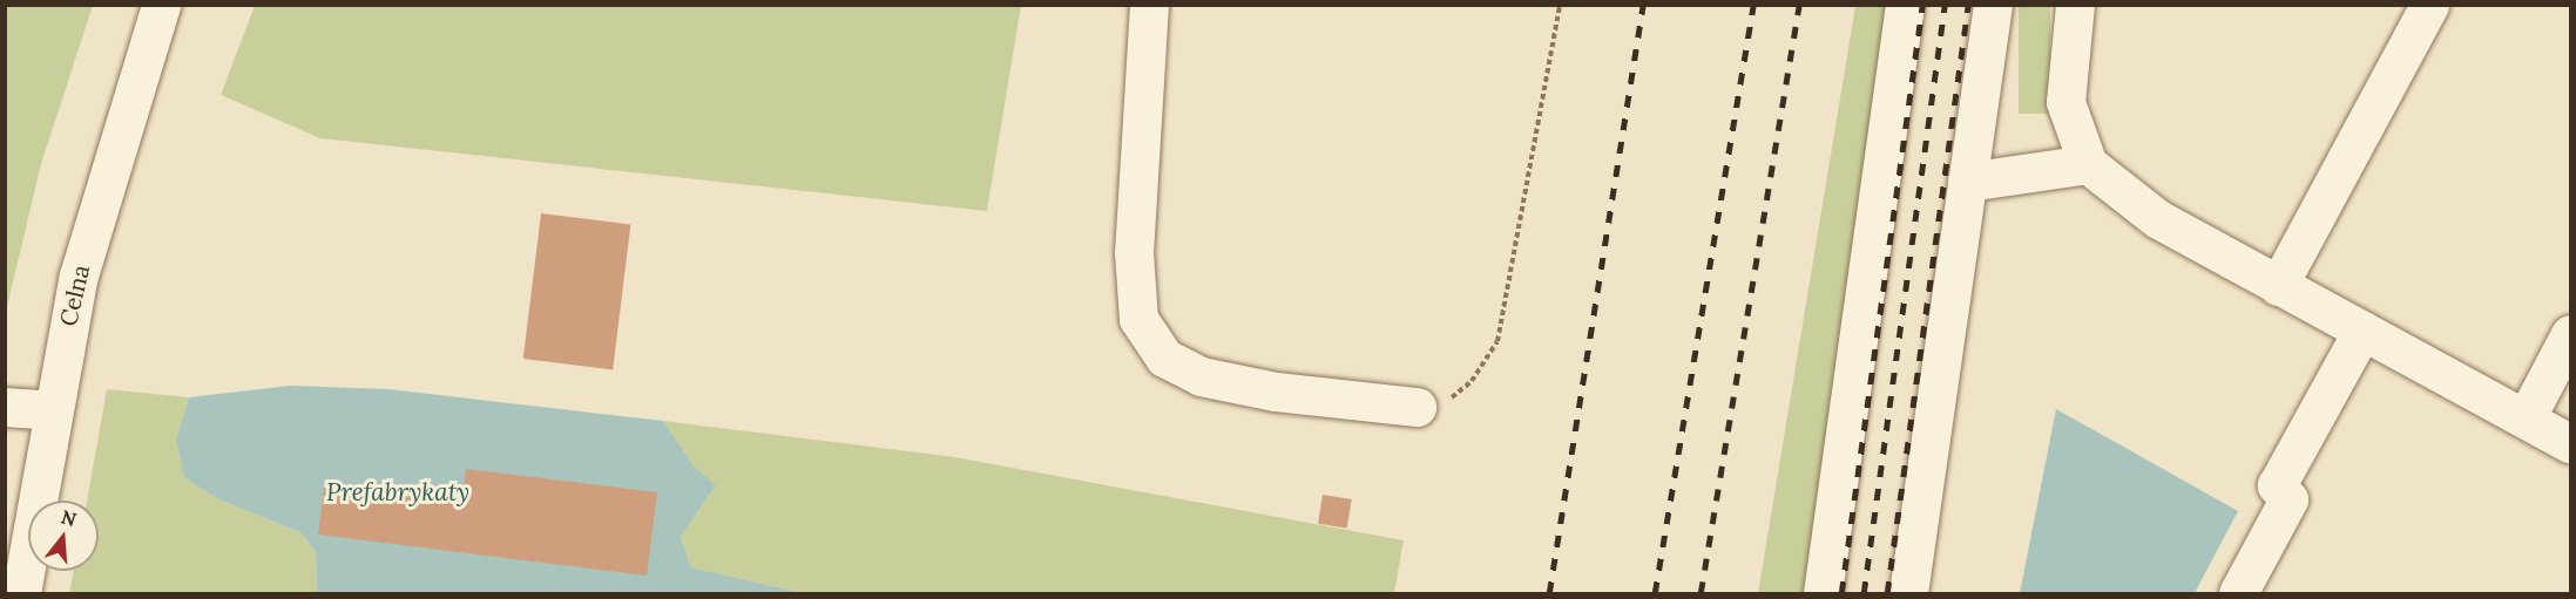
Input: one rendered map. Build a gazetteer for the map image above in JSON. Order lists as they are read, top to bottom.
{
  "streets": {
    "street": ["Celna"]
  },
  "water": ["Prefabrykaty"],
  "north": "top"
}
